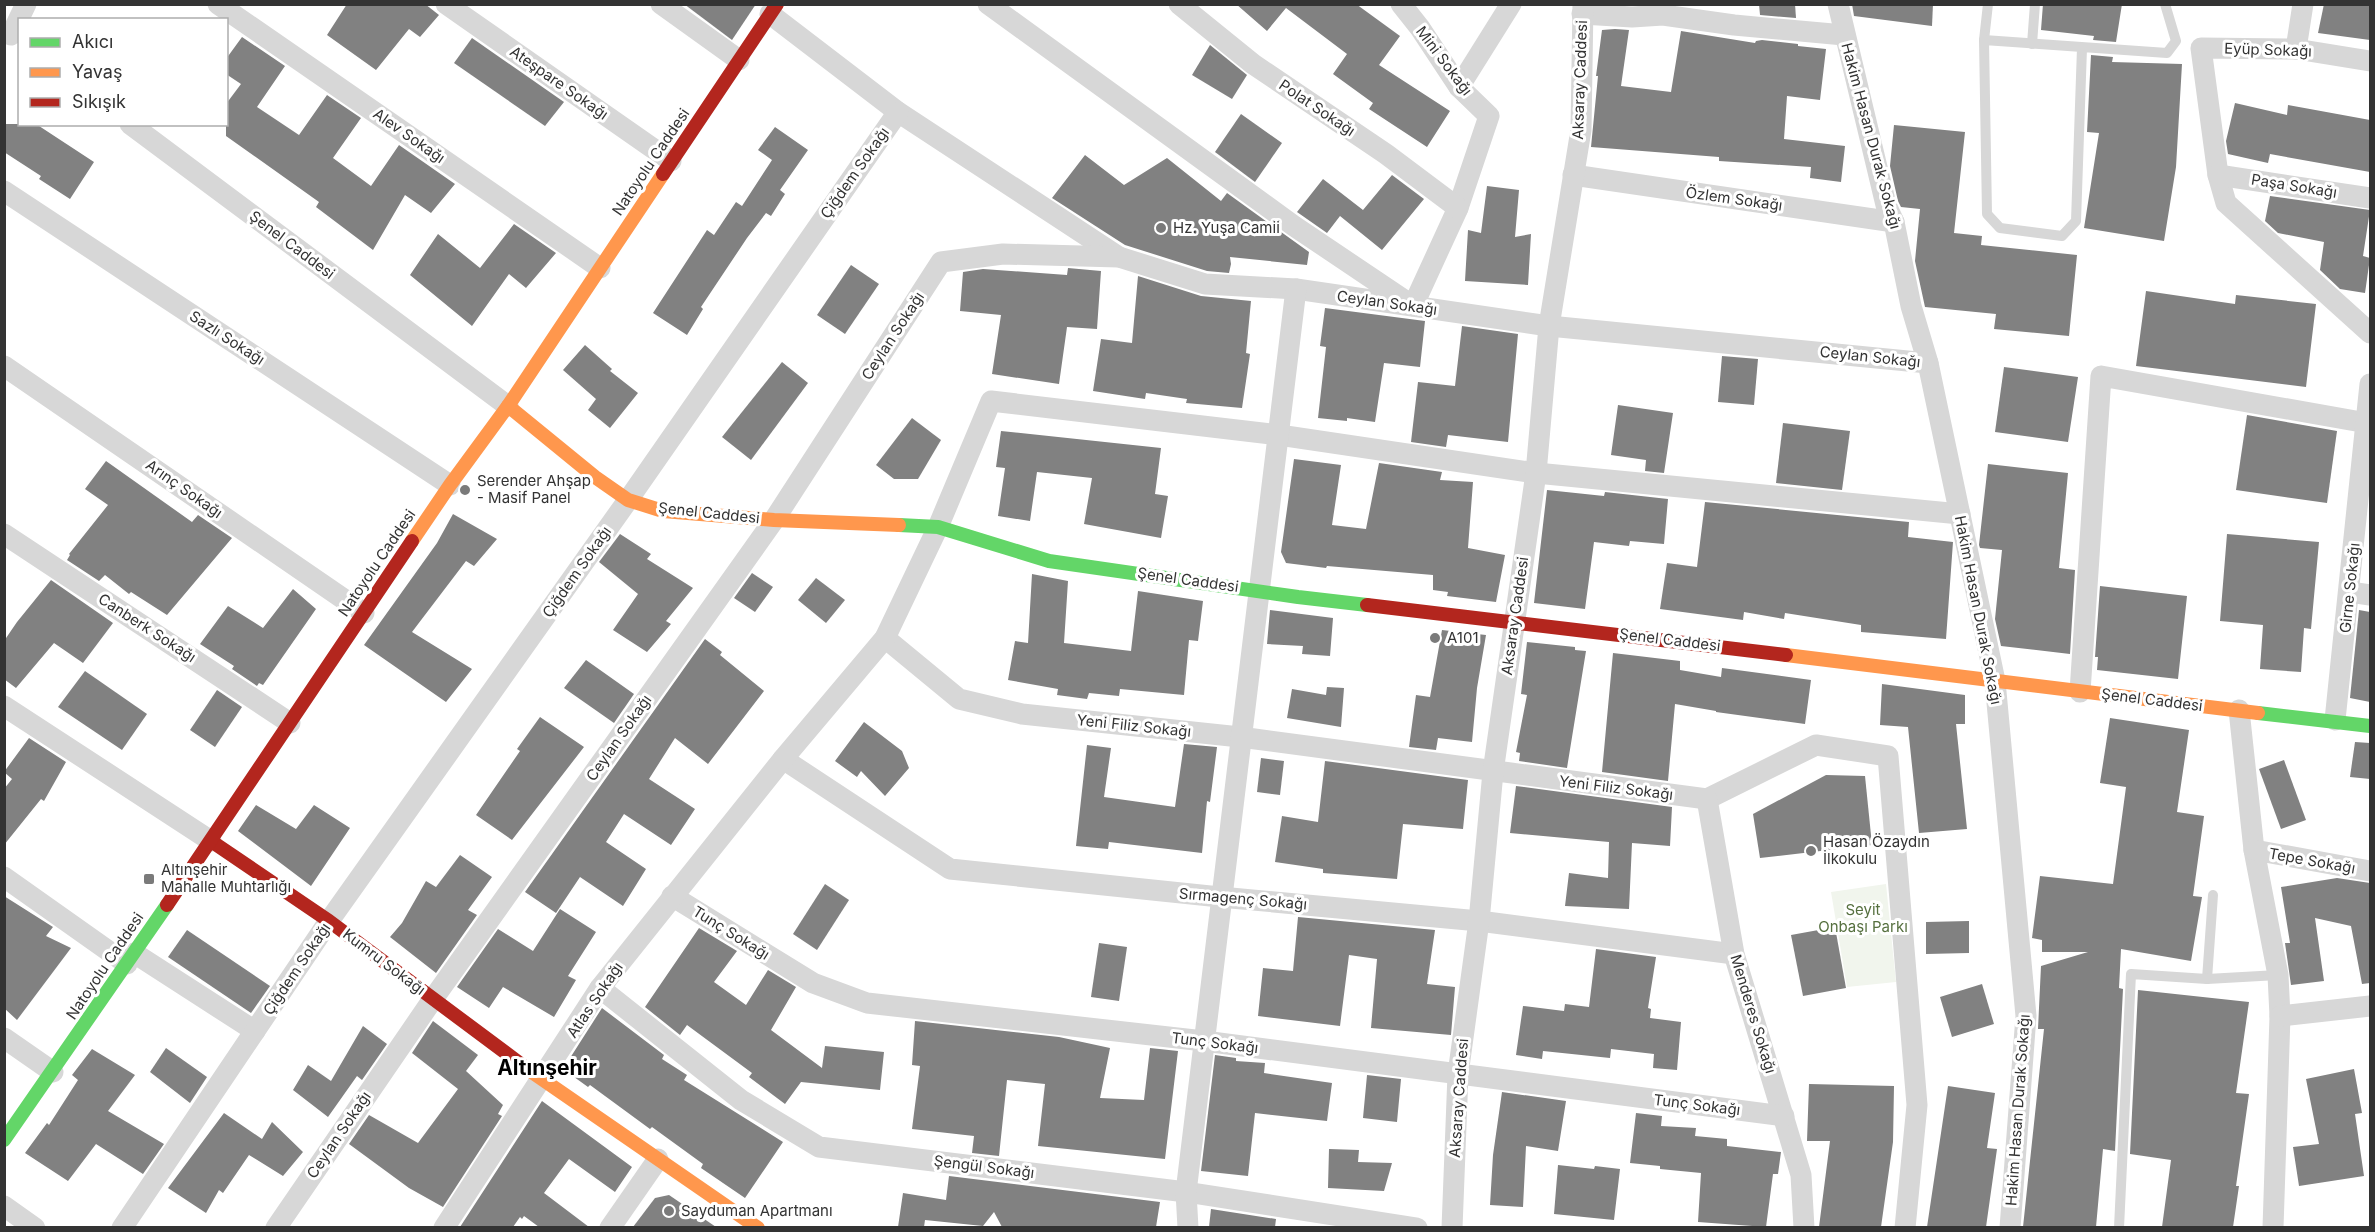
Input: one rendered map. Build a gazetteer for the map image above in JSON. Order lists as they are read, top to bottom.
{
  "streets": {
    "street": [
      "Eyüp Sokağı",
      "Mini Sokağı",
      "Aksaray Caddesi",
      "Ateşpare Sokağı",
      "Polat Sokağı",
      "Alev Sokağı",
      "Hakim Hasan Durak Sokağı",
      "Natoyolu Caddesi",
      "Çiğdem Sokağı",
      "Paşa Sokağı",
      "Özlem Sokağı",
      "Şenel Caddesi",
      "Ceylan Sokağı",
      "Sazlı Sokağı",
      "Arınç Sokağı",
      "Girne Sokağı",
      "Canberk Sokağı",
      "Yeni Filiz Sokağı",
      "Tepe Sokağı",
      "Sırmagenç Sokağı",
      "Tunç Sokağı",
      "Kumru Sokağı",
      "Atlas Sokağı",
      "Menderes Sokağı",
      "Şengül Sokağı"
    ]
  },
  "crossings": [
    ["Eyüp Sokağı", "Paşa Sokağı"],
    ["Mini Sokağı", "Polat Sokağı"],
    ["Aksaray Caddesi", "Özlem Sokağı"],
    ["Aksaray Caddesi", "Şenel Caddesi"],
    ["Aksaray Caddesi", "Ceylan Sokağı"],
    ["Aksaray Caddesi", "Yeni Filiz Sokağı"],
    ["Aksaray Caddesi", "Sırmagenç Sokağı"],
    ["Aksaray Caddesi", "Tunç Sokağı"],
    ["Ateşpare Sokağı", "Natoyolu Caddesi"],
    ["Alev Sokağı", "Natoyolu Caddesi"],
    ["Hakim Hasan Durak Sokağı", "Özlem Sokağı"],
    ["Hakim Hasan Durak Sokağı", "Şenel Caddesi"],
    ["Hakim Hasan Durak Sokağı", "Ceylan Sokağı"],
    ["Natoyolu Caddesi", "Çiğdem Sokağı"],
    ["Natoyolu Caddesi", "Şenel Caddesi"],
    ["Natoyolu Caddesi", "Sazlı Sokağı"],
    ["Natoyolu Caddesi", "Arınç Sokağı"],
    ["Natoyolu Caddesi", "Canberk Sokağı"],
    ["Natoyolu Caddesi", "Kumru Sokağı"],
    ["Çiğdem Sokağı", "Şenel Caddesi"],
    ["Çiğdem Sokağı", "Kumru Sokağı"],
    ["Şenel Caddesi", "Ceylan Sokağı"],
    ["Şenel Caddesi", "Girne Sokağı"],
    ["Şenel Caddesi", "Atlas Sokağı"],
    ["Ceylan Sokağı", "Kumru Sokağı"],
    ["Yeni Filiz Sokağı", "Atlas Sokağı"],
    ["Yeni Filiz Sokağı", "Menderes Sokağı"],
    ["Sırmagenç Sokağı", "Atlas Sokağı"],
    ["Sırmagenç Sokağı", "Menderes Sokağı"],
    ["Tunç Sokağı", "Atlas Sokağı"],
    ["Tunç Sokağı", "Menderes Sokağı"],
    ["Kumru Sokağı", "Atlas Sokağı"],
    ["Atlas Sokağı", "Şengül Sokağı"]
  ],
  "districts": ["Altınşehir"],
  "parks": ["Seyit Onbaşı Parkı"],
  "places": {
    "other": [
      "Hz. Yuşa Camii",
      "Serender Ahşap - Masif Panel",
      "A101",
      "Hasan Özaydın İlkokulu",
      "Sayduman Apartmanı"
    ],
    "transit": ["Altınşehir Mahalle Muhtarlığı"]
  },
  "legend": ["Akıcı", "Yavaş", "Sıkışık"]
}
